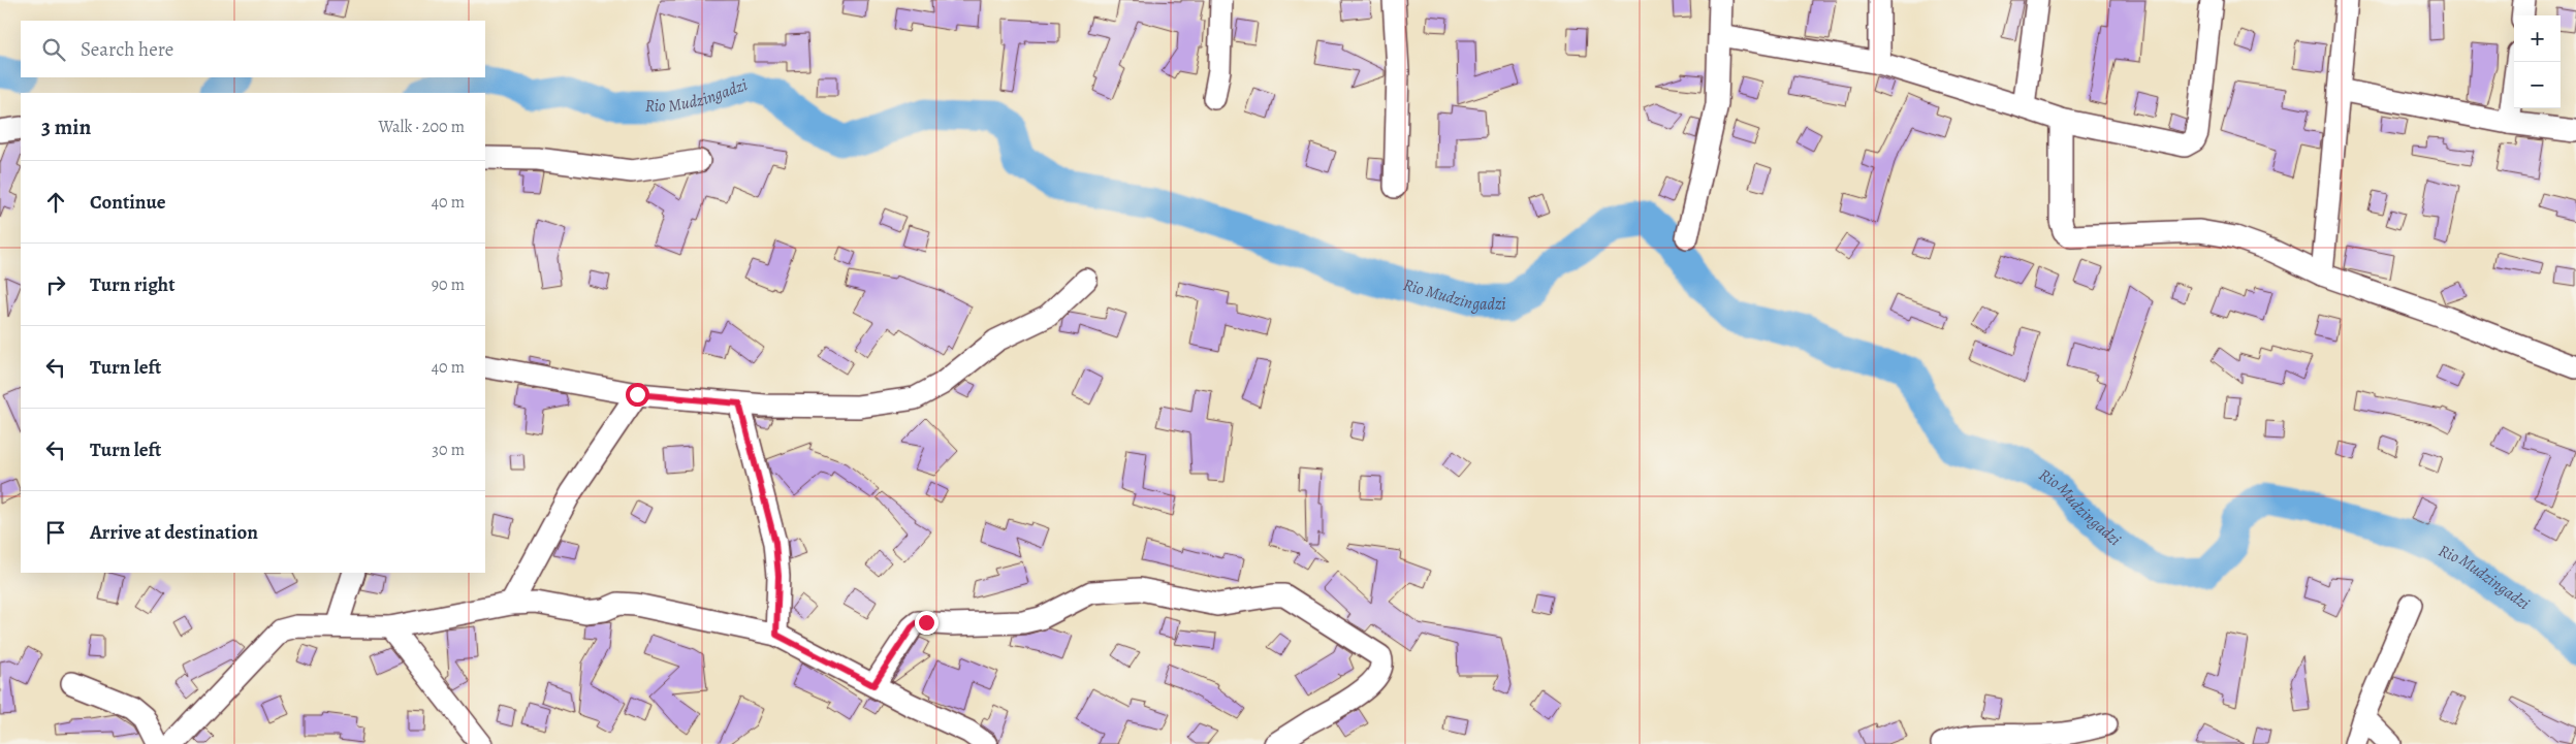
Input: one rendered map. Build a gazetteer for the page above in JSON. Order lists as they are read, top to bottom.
{
  "water": ["Rio Mudzingadzi"],
  "page": {
    "map_buttons": ["+", "−"],
    "search": "Search here",
    "heading": ["3 min", "Walk · 200 m"],
    "list": [
      ["Continue", "40 m"],
      ["Turn right", "90 m"],
      ["Turn left", "40 m"],
      ["Turn left", "30 m"],
      "Arrive at destination"
    ]
  }
}
